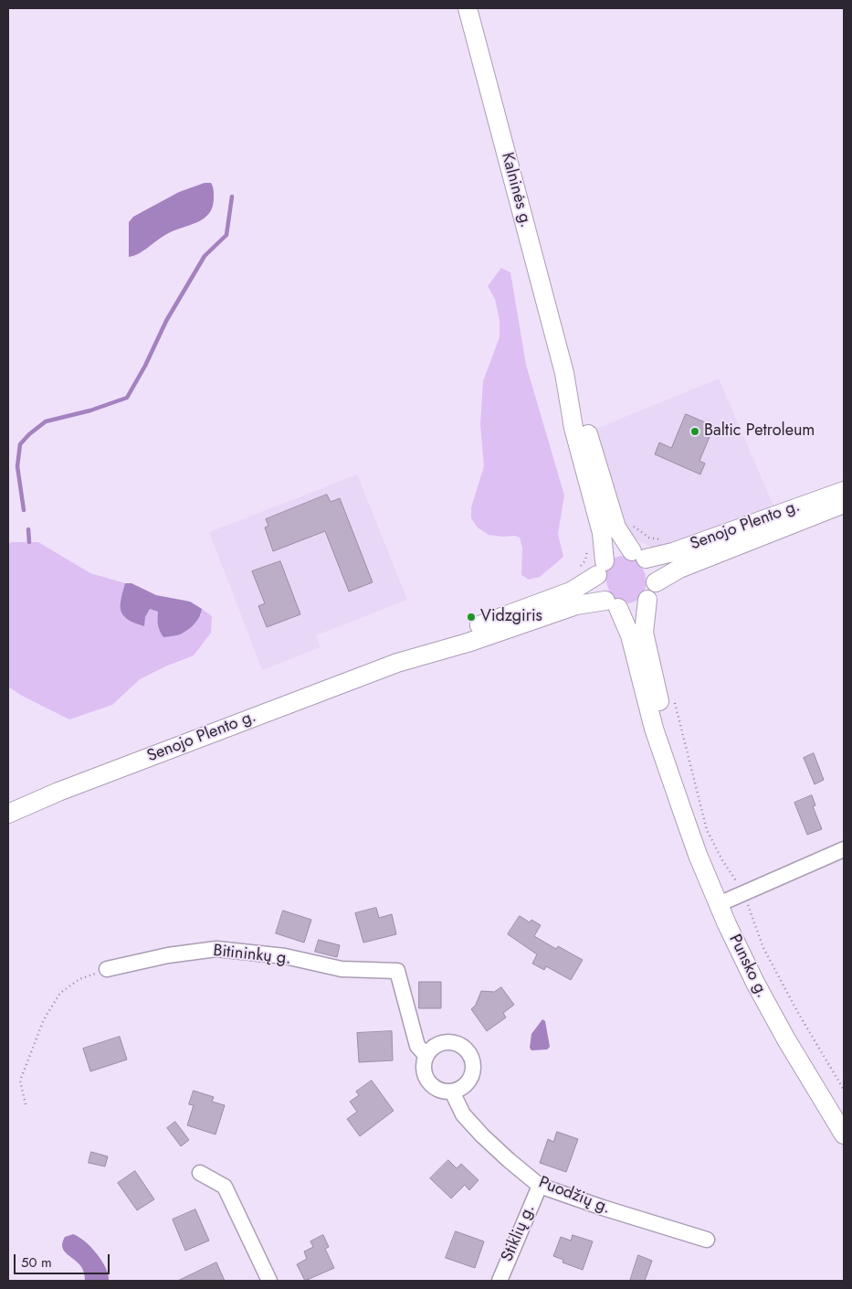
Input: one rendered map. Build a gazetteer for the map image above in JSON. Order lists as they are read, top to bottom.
{
  "streets": {
    "main road": ["Kalninės g.", "Senojo Plento g.", "Punsko g."],
    "street": ["Bitininkų g.", "Puodžių g.", "Stiklių g."]
  },
  "crossings": [
    ["Kalninės g.", "Senojo Plento g."],
    ["Kalninės g.", "Punsko g."],
    ["Senojo Plento g.", "Punsko g."],
    ["Bitininkų g.", "Puodžių g."],
    ["Puodžių g.", "Stiklių g."]
  ],
  "places": ["Baltic Petroleum", "Vidzgiris"],
  "scale_bar": "50 m"
}
